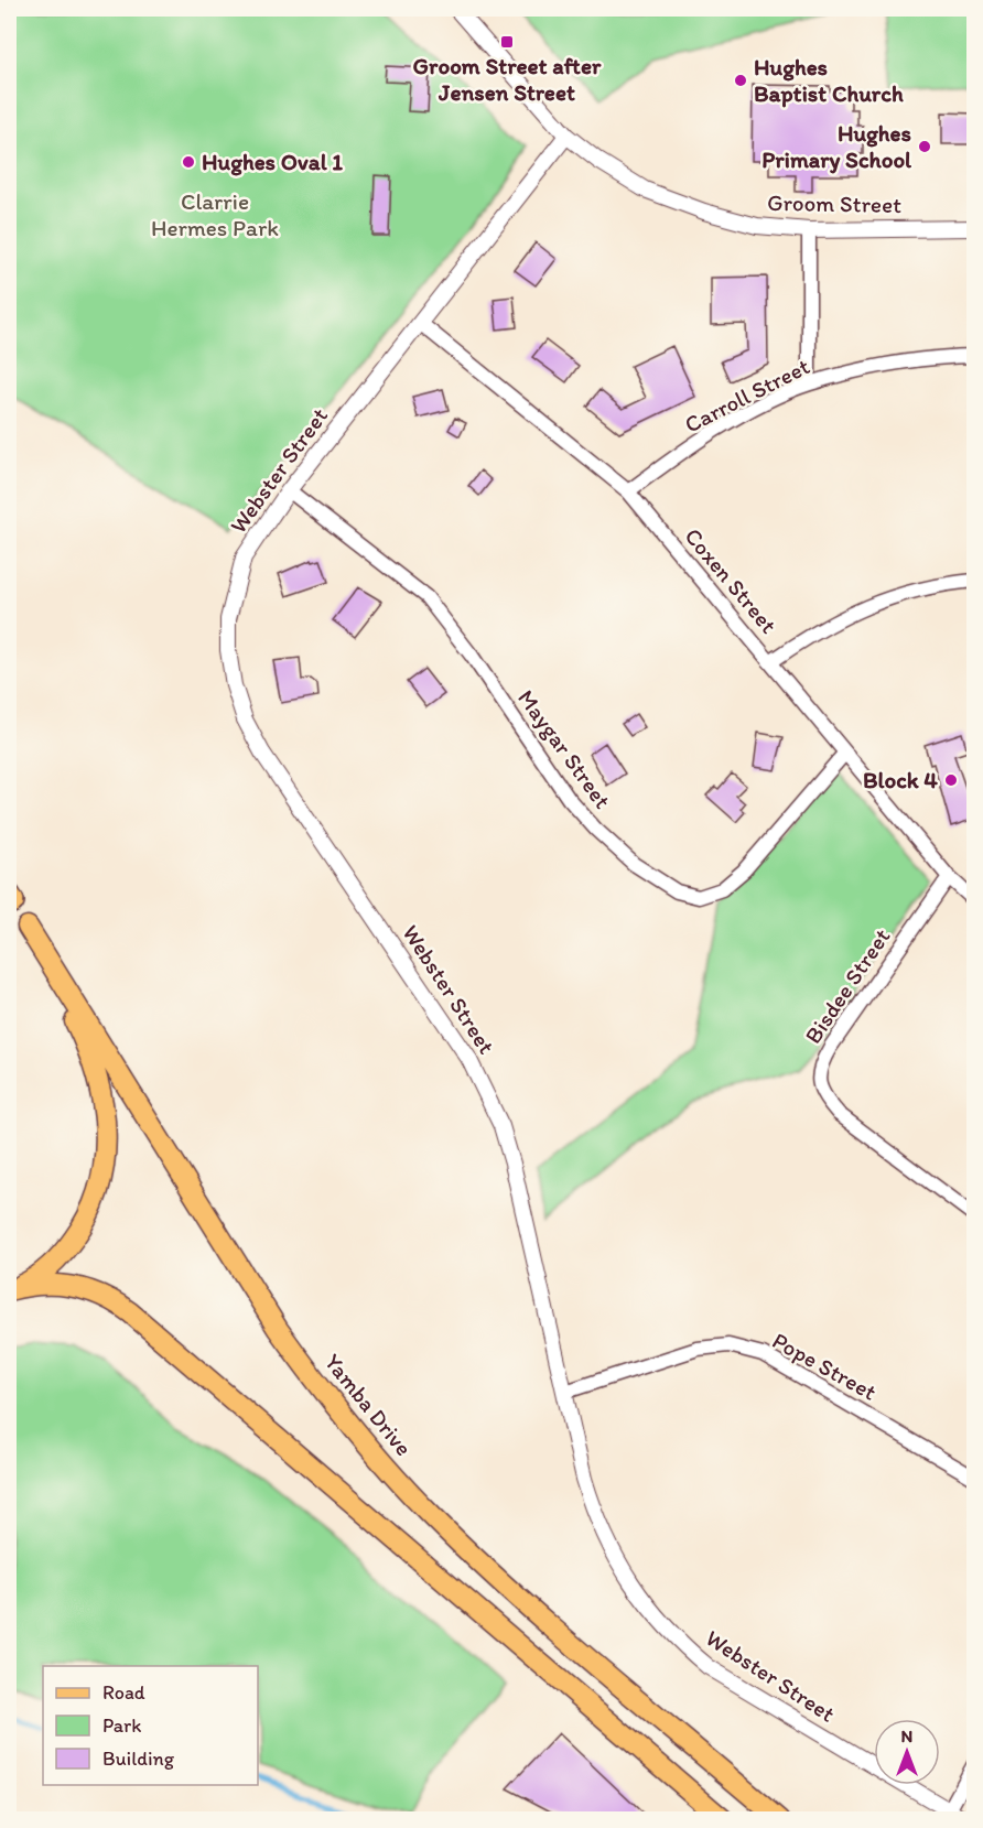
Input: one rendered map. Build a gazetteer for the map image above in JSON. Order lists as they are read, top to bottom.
{
  "streets": {
    "main road": ["Yamba Drive"],
    "street": [
      "Groom Street",
      "Carroll Street",
      "Webster Street",
      "Coxen Street",
      "Maygar Street",
      "Bisdee Street",
      "Pope Street"
    ]
  },
  "crossings": [
    ["Groom Street", "Webster Street"],
    ["Carroll Street", "Coxen Street"],
    ["Webster Street", "Coxen Street"],
    ["Webster Street", "Maygar Street"],
    ["Webster Street", "Pope Street"],
    ["Coxen Street", "Maygar Street"],
    ["Coxen Street", "Bisdee Street"]
  ],
  "parks": ["Clarrie Hermes Park"],
  "places": {
    "transit": ["Groom Street after Jensen Street"],
    "other": [
      "Hughes Baptist Church",
      "Hughes Primary School",
      "Hughes Oval 1",
      "Block 4"
    ]
  },
  "legend": ["Road", "Park", "Building"],
  "north": "top"
}
